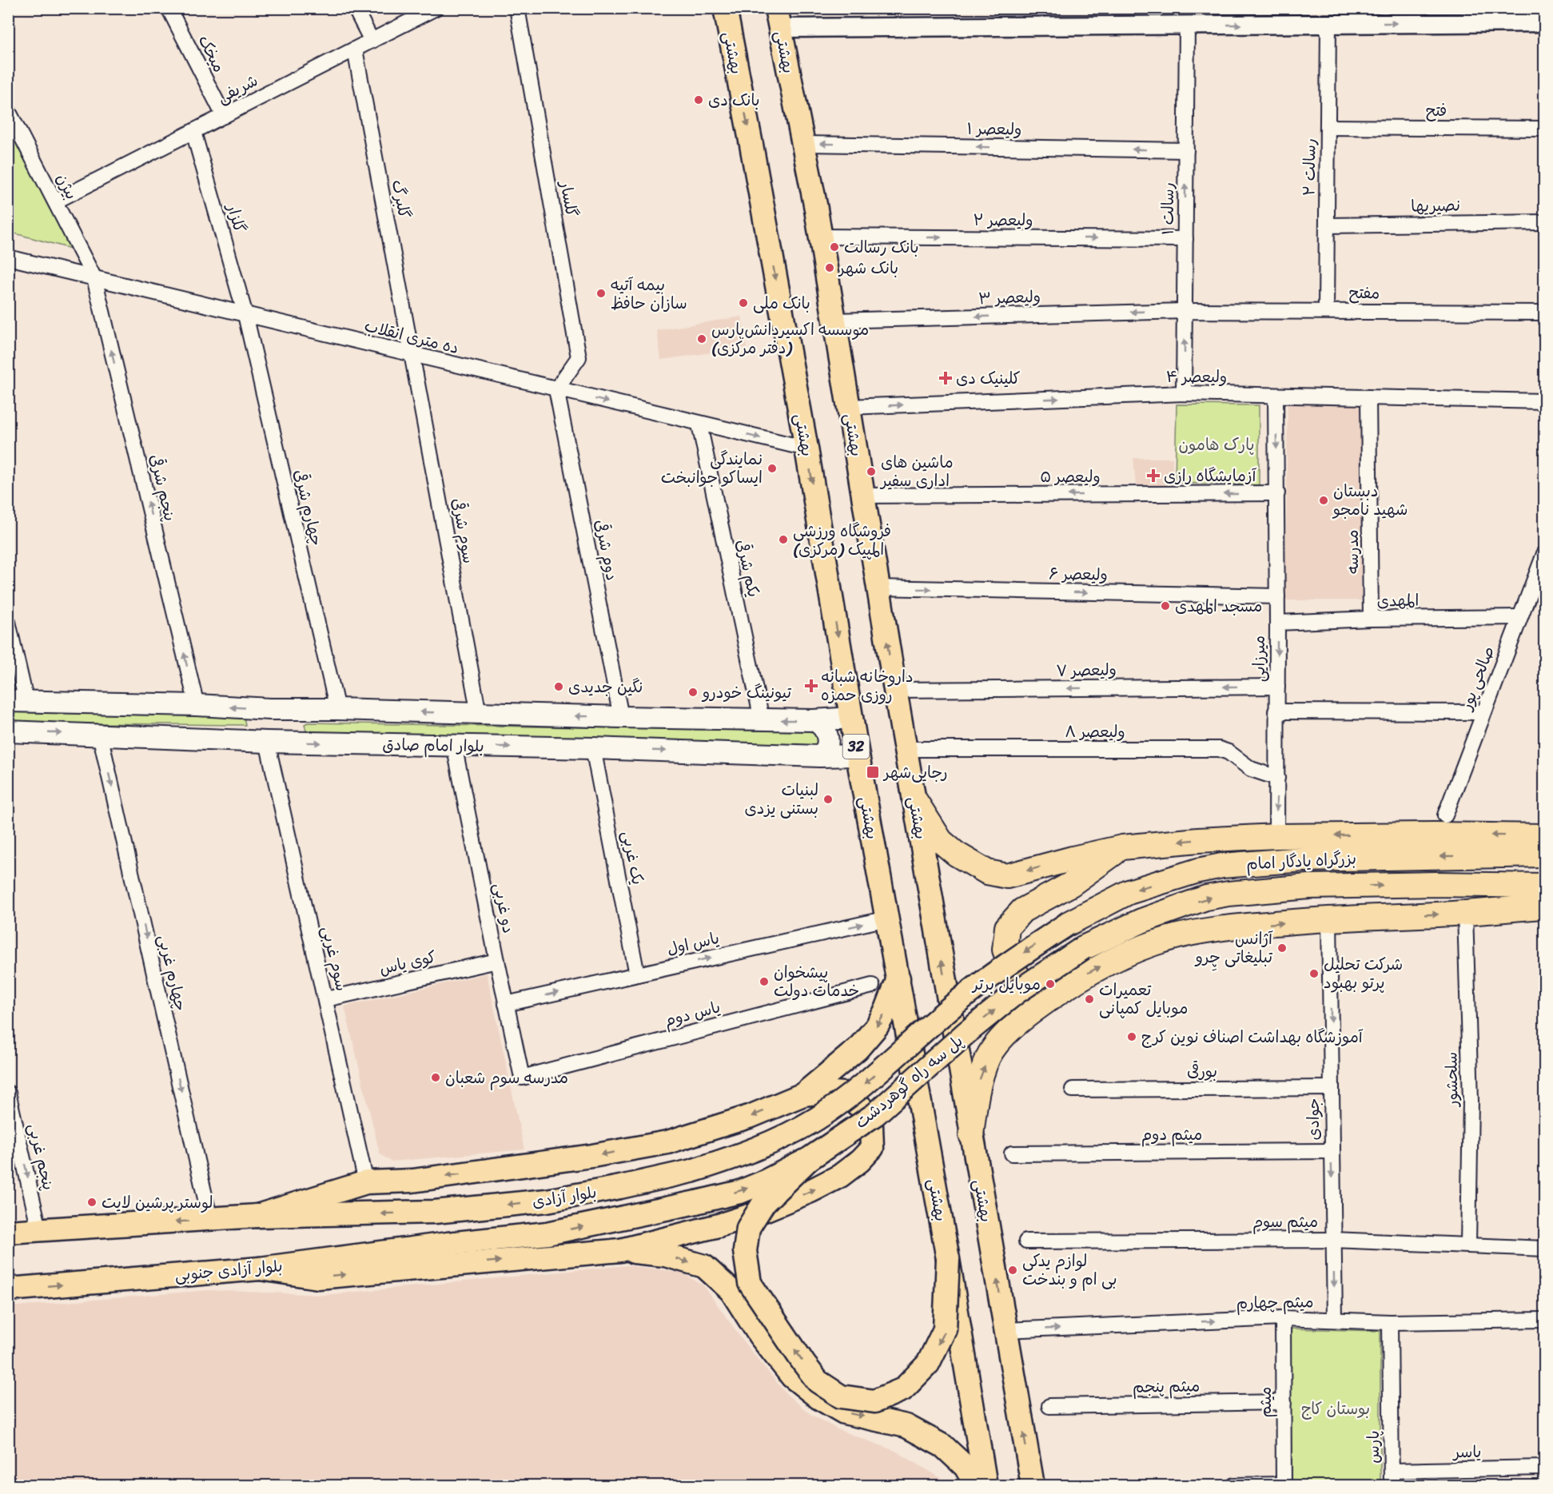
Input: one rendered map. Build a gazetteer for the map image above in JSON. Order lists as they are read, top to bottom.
{
  "streets": {
    "highway": ["بزرگراه یادگار امام"],
    "main road": [
      "بهشتی",
      "بهشتى",
      "بلوار امام صادق",
      "32",
      "پل سه راه گوهردشت",
      "بلوار آزادی",
      "بلوار آزادی جنوبی"
    ],
    "street": [
      "میخک",
      "شریفی",
      "فتح",
      "ولیعصر ۱",
      "رسالت ۲",
      "بیژن",
      "گلبرگ",
      "گلسار",
      "نصیریها",
      "رسالت ۱",
      "گلزار",
      "ولیعصر ۲",
      "مفتح",
      "ولیعصر ۳",
      "ده متری انقلاب",
      "ولیعصر ۴",
      "ولیعصر ۵",
      "پنجم شرقی",
      "چهارم شرقی",
      "سوم شرقی",
      "دوم شرقی",
      "مدرسه",
      "یکم شرقی",
      "ولیعصر ۶",
      "المهدی",
      "میرزایی",
      "ولیعصر ۷",
      "صالحی پور",
      "ولیعصر ۸",
      "یک غربی",
      "دو غربی",
      "یاس اول",
      "سوم غربی",
      "کوی یاس",
      "چهارم غربی",
      "یاس دوم",
      "بورقی",
      "سلحشور",
      "جوادی",
      "میثم دوم",
      "پنجم غربی",
      "میثم سوم",
      "میثم چهارم",
      "میثم پنجم",
      "میثم",
      "پارس",
      "یاسر"
    ]
  },
  "crossings": [
    ["بهشتی", "ولیعصر ۱"],
    ["بهشتی", "ولیعصر ۲"],
    ["بهشتی", "ولیعصر ۳"],
    ["بهشتی", "ولیعصر ۴"],
    ["بهشتی", "ولیعصر ۵"],
    ["بهشتی", "ولیعصر ۶"],
    ["بهشتی", "ولیعصر ۷"],
    ["بهشتی", "ولیعصر ۸"],
    ["بهشتی", "میثم چهارم"],
    ["بهشتى", "ده متری انقلاب"],
    ["بهشتى", "بلوار امام صادق"],
    ["بهشتى", "یاس اول"],
    ["میخک", "شریفی"],
    ["شریفی", "بیژن"],
    ["شریفی", "گلبرگ"],
    ["شریفی", "گلزار"],
    ["فتح", "رسالت ۲"],
    ["ولیعصر ۱", "رسالت ۱"],
    ["رسالت ۲", "نصیریها"],
    ["رسالت ۲", "مفتح"],
    ["بیژن", "ده متری انقلاب"],
    ["بیژن", "پنجم شرقی"],
    ["گلبرگ", "ده متری انقلاب"],
    ["گلبرگ", "سوم شرقی"],
    ["گلسار", "ده متری انقلاب"],
    ["گلسار", "دوم شرقی"],
    ["رسالت ۱", "ولیعصر ۲"],
    ["رسالت ۱", "مفتح"],
    ["رسالت ۱", "ولیعصر ۳"],
    ["رسالت ۱", "ولیعصر ۴"],
    ["گلزار", "ده متری انقلاب"],
    ["گلزار", "چهارم شرقی"],
    ["مفتح", "ولیعصر ۳"],
    ["ده متری انقلاب", "پنجم شرقی"],
    ["ده متری انقلاب", "چهارم شرقی"],
    ["ده متری انقلاب", "سوم شرقی"],
    ["ده متری انقلاب", "دوم شرقی"],
    ["ده متری انقلاب", "یکم شرقی"],
    ["ولیعصر ۴", "مدرسه"],
    ["ولیعصر ۴", "میرزایی"],
    ["ولیعصر ۵", "میرزایی"],
    ["پنجم شرقی", "بلوار امام صادق"],
    ["چهارم شرقی", "بلوار امام صادق"],
    ["سوم شرقی", "بلوار امام صادق"],
    ["دوم شرقی", "بلوار امام صادق"],
    ["مدرسه", "المهدی"],
    ["یکم شرقی", "بلوار امام صادق"],
    ["ولیعصر ۶", "میرزایی"],
    ["المهدی", "میرزایی"],
    ["المهدی", "صالحی پور"],
    ["میرزایی", "ولیعصر ۷"],
    ["میرزایی", "ولیعصر ۸"],
    ["بلوار امام صادق", "یک غربی"],
    ["بلوار امام صادق", "دو غربی"],
    ["بلوار امام صادق", "سوم غربی"],
    ["بلوار امام صادق", "چهارم غربی"],
    ["یک غربی", "یاس اول"],
    ["بزرگراه یادگار امام", "پل سه راه گوهردشت"],
    ["دو غربی", "یاس اول"],
    ["دو غربی", "کوی یاس"],
    ["دو غربی", "یاس دوم"],
    ["سوم غربی", "کوی یاس"],
    ["بورقی", "جوادی"],
    ["سلحشور", "میثم سوم"],
    ["پل سه راه گوهردشت", "بلوار آزادی"],
    ["جوادی", "میثم دوم"],
    ["جوادی", "میثم سوم"],
    ["جوادی", "میثم چهارم"],
    ["بلوار آزادی", "بلوار آزادی جنوبی"],
    ["میثم چهارم", "میثم"],
    ["میثم چهارم", "پارس"],
    ["میثم پنجم", "میثم"],
    ["پارس", "یاسر"]
  ],
  "one_way": [
    "بهشتی",
    "بهشتى",
    "رسالت ۱",
    "ولیعصر ۲",
    "ولیعصر ۳",
    "ولیعصر ۴",
    "ولیعصر ۵",
    "پنجم شرقی",
    "ولیعصر ۶",
    "میرزایی",
    "ولیعصر ۷",
    "یاس اول",
    "چهارم غربی",
    "جوادی",
    "پنجم غربی",
    "میثم چهارم"
  ],
  "parks": ["پارک هامون", "بوستان کاج"],
  "places": {
    "other": [
      "بانک دی",
      "بانک رسالت",
      "بانک شهر",
      "بیمه آتیه سازان حافظ",
      "بانک ملی",
      "موسسه اکسیردانش‌پارس (دفتر مرکزی)",
      "نمایندگی ایساکو جوانبخت",
      "ماشین های اداری سفیر",
      "دبستان شهید نامجو",
      "فروشگاه ورزشی المپیک (مرکزی)",
      "مسجد المهدی",
      "نگین جدیدی",
      "تیونینگ خودرو",
      "لبنیات بستنی یزدی",
      "آژانس تبلیغاتی چِرو",
      "شرکت تحلیل پرتو بهبود",
      "پیشخوان خدمات دولت",
      "موبایل برتر",
      "تعمیرات موبایل کمپانی",
      "آموزشگاه بهداشت اصناف نوین کرج",
      "مدرسه سوم شعبان",
      "لوستر پرشين لايت",
      "لوازم یدکی بی ام و بندخت"
    ],
    "health": ["کلینیک دی", "آزمایشگاه رازی", "داروخانه شبانه روزی حمزه"],
    "transit": ["رجایی‌شهر"]
  }
}
